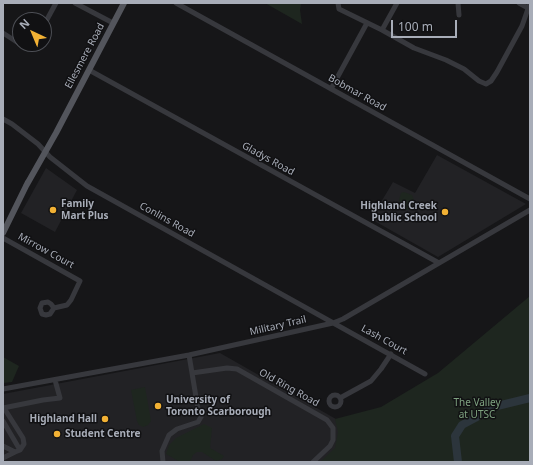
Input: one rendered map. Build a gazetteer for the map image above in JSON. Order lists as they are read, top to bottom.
{
  "streets": {
    "main road": ["Ellesmere Road"],
    "street": [
      "Bobmar Road",
      "Gladys Road",
      "Conlins Road",
      "Mirrow Court",
      "Military Trail",
      "Lash Court",
      "Old Ring Road"
    ]
  },
  "crossings": [
    ["Ellesmere Road", "Gladys Road"],
    ["Ellesmere Road", "Conlins Road"],
    ["Gladys Road", "Military Trail"],
    ["Conlins Road", "Military Trail"],
    ["Conlins Road", "Lash Court"],
    ["Military Trail", "Lash Court"]
  ],
  "parks": ["The Valley at UTSC"],
  "places": [
    "Family Mart Plus",
    "Highland Creek Public School",
    "University of Toronto Scarborough",
    "Highland Hall",
    "Student Centre"
  ],
  "scale_bar": "100 m",
  "north": "top left"
}
